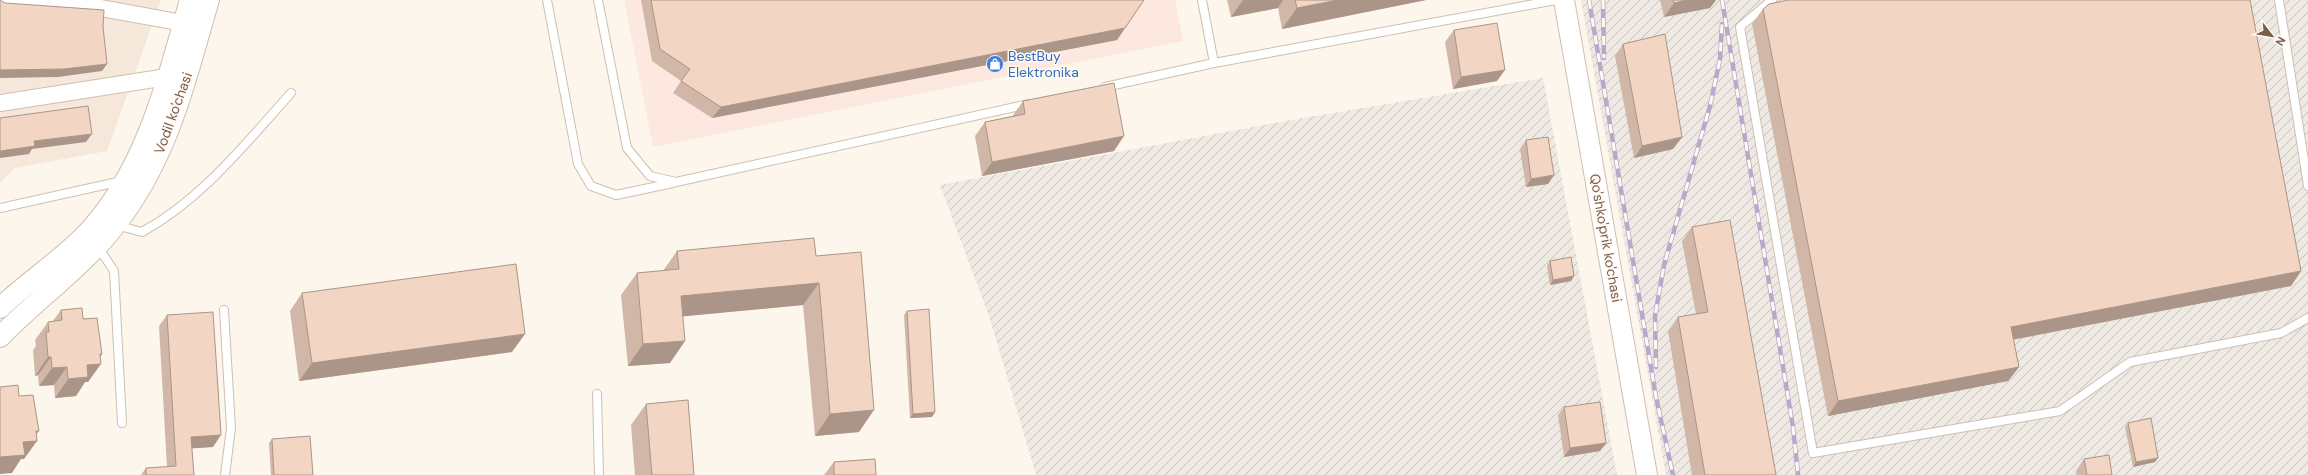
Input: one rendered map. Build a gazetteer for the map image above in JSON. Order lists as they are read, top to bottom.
{
  "streets": {
    "street": ["Vodil ko'chasi", "Qo'shko'prik ko'chasi"]
  },
  "places": {
    "shop": ["BestBuy Elektronika"]
  },
  "north": "bottom right"
}
